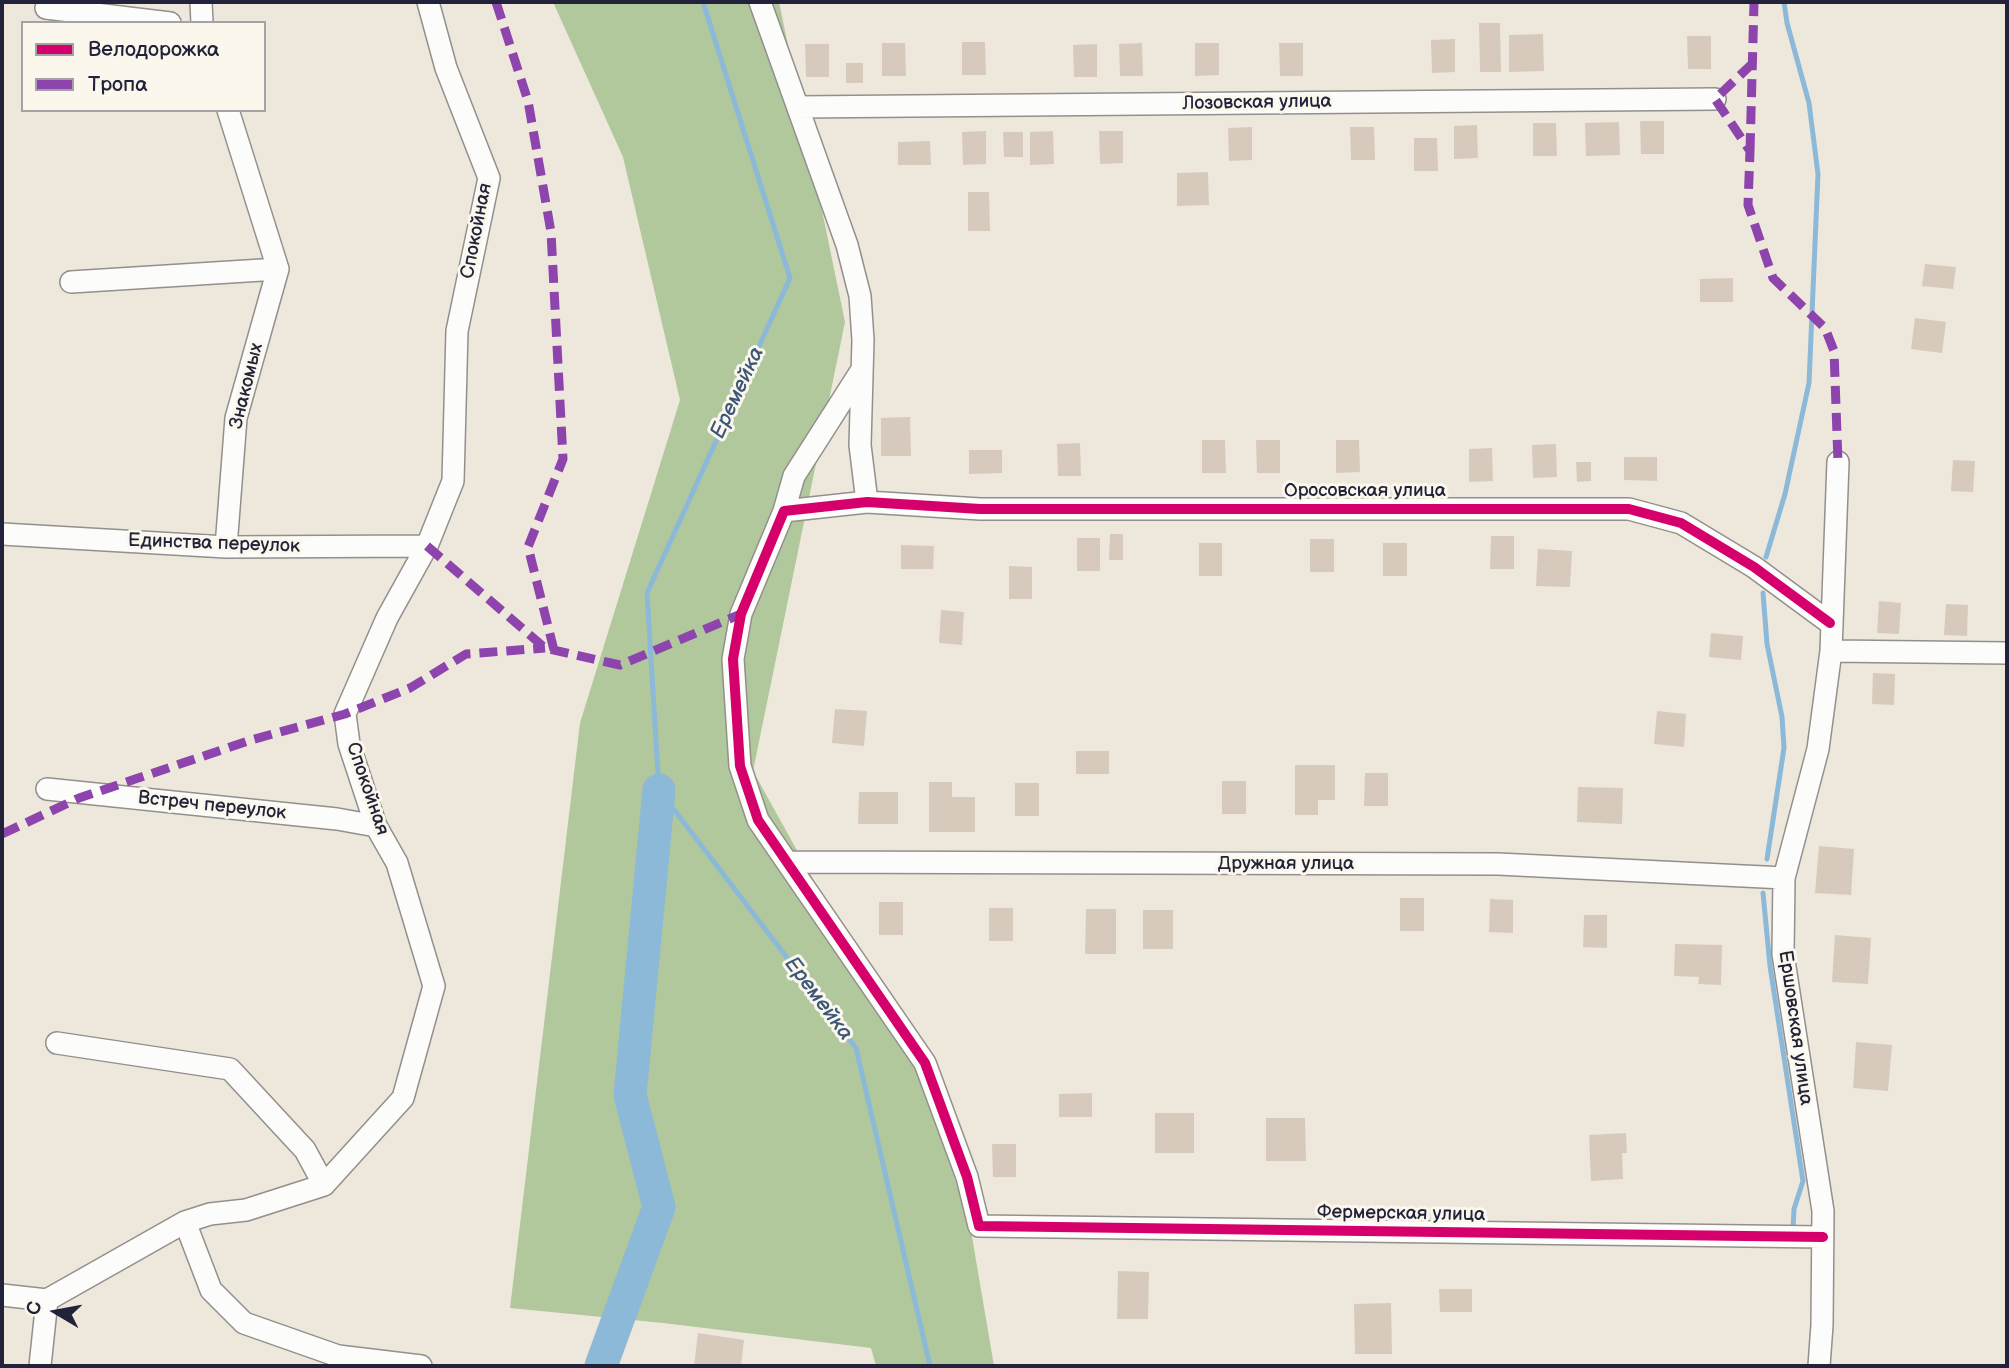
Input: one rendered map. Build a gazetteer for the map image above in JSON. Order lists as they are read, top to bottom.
{
  "streets": {
    "street": [
      "Лозовская улица",
      "Спокойная",
      "Знакомых",
      "Оросовская улица",
      "Единства переулок",
      "Встреч переулок",
      "Дружная улица",
      "Ершовская улица",
      "Фермерская улица"
    ]
  },
  "crossings": [
    ["Спокойная", "Единства переулок"],
    ["Спокойная", "Встреч переулок"],
    ["Знакомых", "Единства переулок"],
    ["Оросовская улица", "Ершовская улица"],
    ["Дружная улица", "Ершовская улица"],
    ["Дружная улица", "Фермерская улица"],
    ["Ершовская улица", "Фермерская улица"]
  ],
  "water": ["Еремейка"],
  "legend": ["Велодорожка", "Тропа"],
  "north": "left"
}
